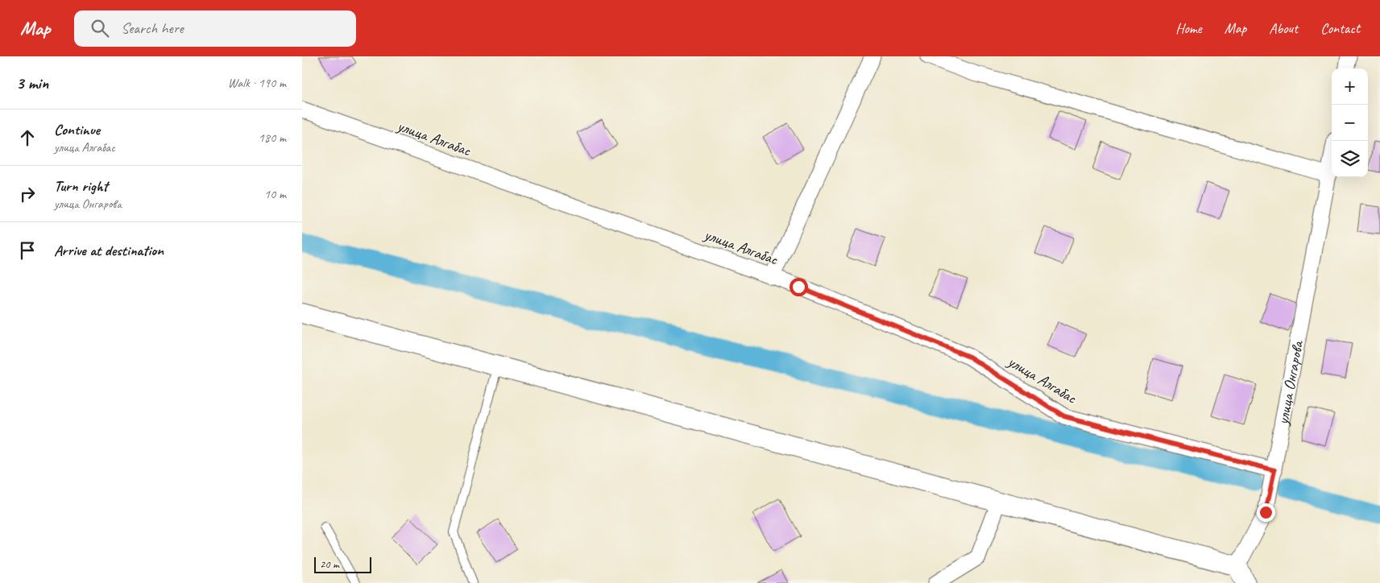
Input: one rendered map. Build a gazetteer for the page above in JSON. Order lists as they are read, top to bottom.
{
  "streets": {
    "street": ["улица Алгабас", "улица Онгарова"]
  },
  "crossings": [
    ["улица Алгабас", "улица Онгарова"]
  ],
  "scale_bar": "20 m",
  "page": {
    "header": "Map",
    "search": "Search here",
    "nav": [
      "Home",
      "Map",
      "About",
      "Contact"
    ],
    "heading": ["3 min", "Walk · 190 m"],
    "map_buttons": ["+", "−"],
    "list": [
      ["Continue", "улица Алгабас", "180 m"],
      ["Turn right", "улица Онгарова", "10 m"],
      "Arrive at destination"
    ],
    "scale": "20 m"
  }
}
